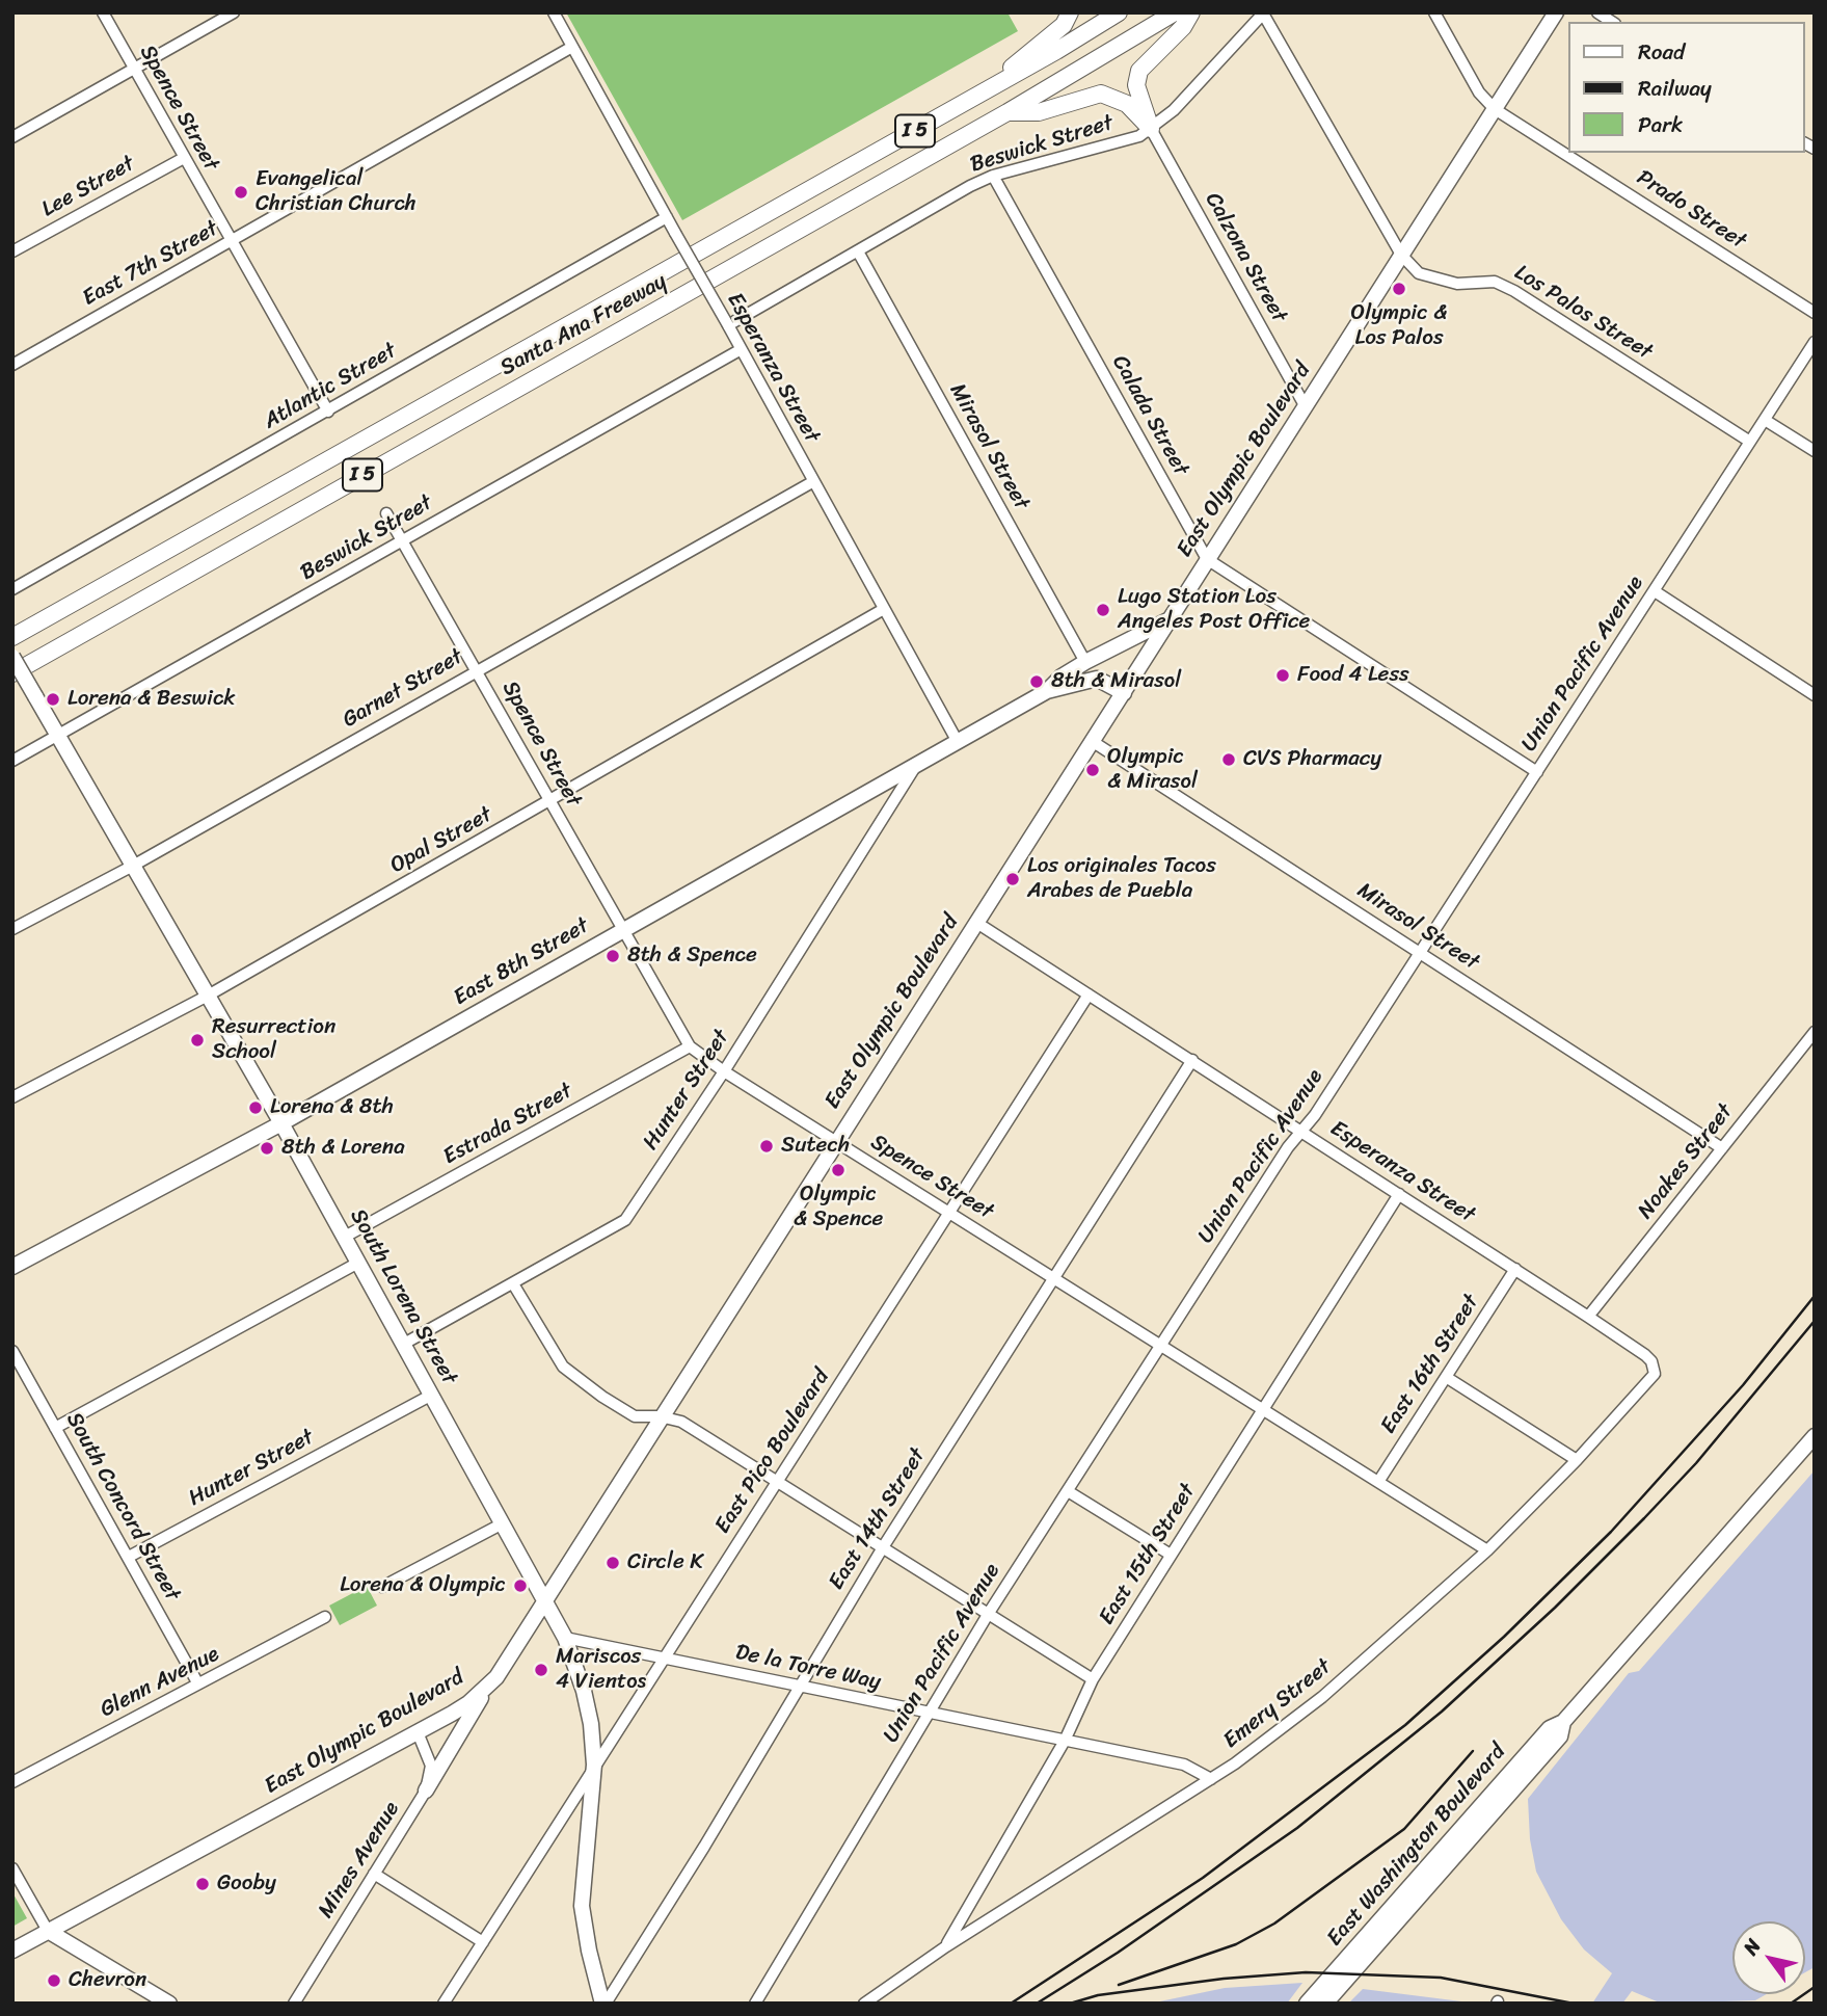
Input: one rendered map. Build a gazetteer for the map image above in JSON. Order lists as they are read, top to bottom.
{
  "streets": {
    "highway": ["I 5", "Santa Ana Freeway"],
    "main road": [
      "East Olympic Boulevard",
      "East 8th Street",
      "South Lorena Street",
      "East Washington Boulevard"
    ],
    "street": [
      "Spence Street",
      "Beswick Street",
      "Lee Street",
      "Prado Street",
      "Calzona Street",
      "East 7th Street",
      "Los Palos Street",
      "Esperanza Street",
      "Atlantic Street",
      "Calada Street",
      "Mirasol Street",
      "Union Pacific Avenue",
      "Garnet Street",
      "Opal Street",
      "Hunter Street",
      "Estrada Street",
      "Noakes Street",
      "East 16th Street",
      "East Pico Boulevard",
      "South Concord Street",
      "East 14th Street",
      "East 15th Street",
      "De la Torre Way",
      "Glenn Avenue",
      "Emery Street",
      "Mines Avenue"
    ]
  },
  "crossings": [
    ["Spence Street", "Beswick Street"],
    ["Spence Street", "Lee Street"],
    ["Spence Street", "East 7th Street"],
    ["Spence Street", "Atlantic Street"],
    ["Spence Street", "East Olympic Boulevard"],
    ["Spence Street", "Union Pacific Avenue"],
    ["Spence Street", "Garnet Street"],
    ["Spence Street", "Opal Street"],
    ["Spence Street", "East 8th Street"],
    ["Spence Street", "Hunter Street"],
    ["Spence Street", "Estrada Street"],
    ["Spence Street", "East 16th Street"],
    ["Spence Street", "East Pico Boulevard"],
    ["Spence Street", "East 14th Street"],
    ["Spence Street", "East 15th Street"],
    ["Spence Street", "Emery Street"],
    ["Beswick Street", "Calzona Street"],
    ["Beswick Street", "Los Palos Street"],
    ["Beswick Street", "Esperanza Street"],
    ["Beswick Street", "Calada Street"],
    ["Beswick Street", "Mirasol Street"],
    ["Beswick Street", "South Lorena Street"],
    ["Prado Street", "East Olympic Boulevard"],
    ["Calzona Street", "East Olympic Boulevard"],
    ["East 7th Street", "Esperanza Street"],
    ["Los Palos Street", "East Olympic Boulevard"],
    ["Los Palos Street", "Union Pacific Avenue"],
    ["Esperanza Street", "Atlantic Street"],
    ["Esperanza Street", "East Olympic Boulevard"],
    ["Esperanza Street", "Union Pacific Avenue"],
    ["Esperanza Street", "Garnet Street"],
    ["Esperanza Street", "Opal Street"],
    ["Esperanza Street", "East 8th Street"],
    ["Esperanza Street", "Noakes Street"],
    ["Esperanza Street", "East 16th Street"],
    ["Esperanza Street", "East Pico Boulevard"],
    ["Esperanza Street", "East 14th Street"],
    ["Esperanza Street", "East 15th Street"],
    ["Esperanza Street", "Emery Street"],
    ["Calada Street", "East Olympic Boulevard"],
    ["Calada Street", "Union Pacific Avenue"],
    ["Mirasol Street", "East Olympic Boulevard"],
    ["Mirasol Street", "Union Pacific Avenue"],
    ["Mirasol Street", "East 8th Street"],
    ["Mirasol Street", "Noakes Street"],
    ["East Olympic Boulevard", "East 8th Street"],
    ["East Olympic Boulevard", "South Lorena Street"],
    ["East Olympic Boulevard", "Mines Avenue"],
    ["Union Pacific Avenue", "De la Torre Way"],
    ["Garnet Street", "South Lorena Street"],
    ["Opal Street", "South Lorena Street"],
    ["East 8th Street", "Hunter Street"],
    ["East 8th Street", "South Lorena Street"],
    ["Hunter Street", "South Lorena Street"],
    ["Hunter Street", "South Concord Street"],
    ["Estrada Street", "South Lorena Street"],
    ["South Lorena Street", "East Pico Boulevard"],
    ["South Lorena Street", "East 14th Street"],
    ["South Lorena Street", "De la Torre Way"],
    ["East Pico Boulevard", "De la Torre Way"],
    ["South Concord Street", "Glenn Avenue"],
    ["East 14th Street", "De la Torre Way"],
    ["East 15th Street", "De la Torre Way"],
    ["East 15th Street", "Emery Street"],
    ["De la Torre Way", "Emery Street"]
  ],
  "places": [
    "Evangelical Christian Church",
    "Olympic & Los Palos",
    "Lugo Station Los Angeles Post Office",
    "Food 4 Less",
    "8th & Mirasol",
    "Lorena & Beswick",
    "CVS Pharmacy",
    "Olympic & Mirasol",
    "Los originales Tacos Arabes de Puebla",
    "8th & Spence",
    "Resurrection School",
    "Lorena & 8th",
    "Sutech",
    "8th & Lorena",
    "Olympic & Spence",
    "Circle K",
    "Lorena & Olympic",
    "Mariscos 4 Vientos",
    "Gooby",
    "Chevron"
  ],
  "legend": ["Road", "Railway", "Park"],
  "north": "top left"
}
